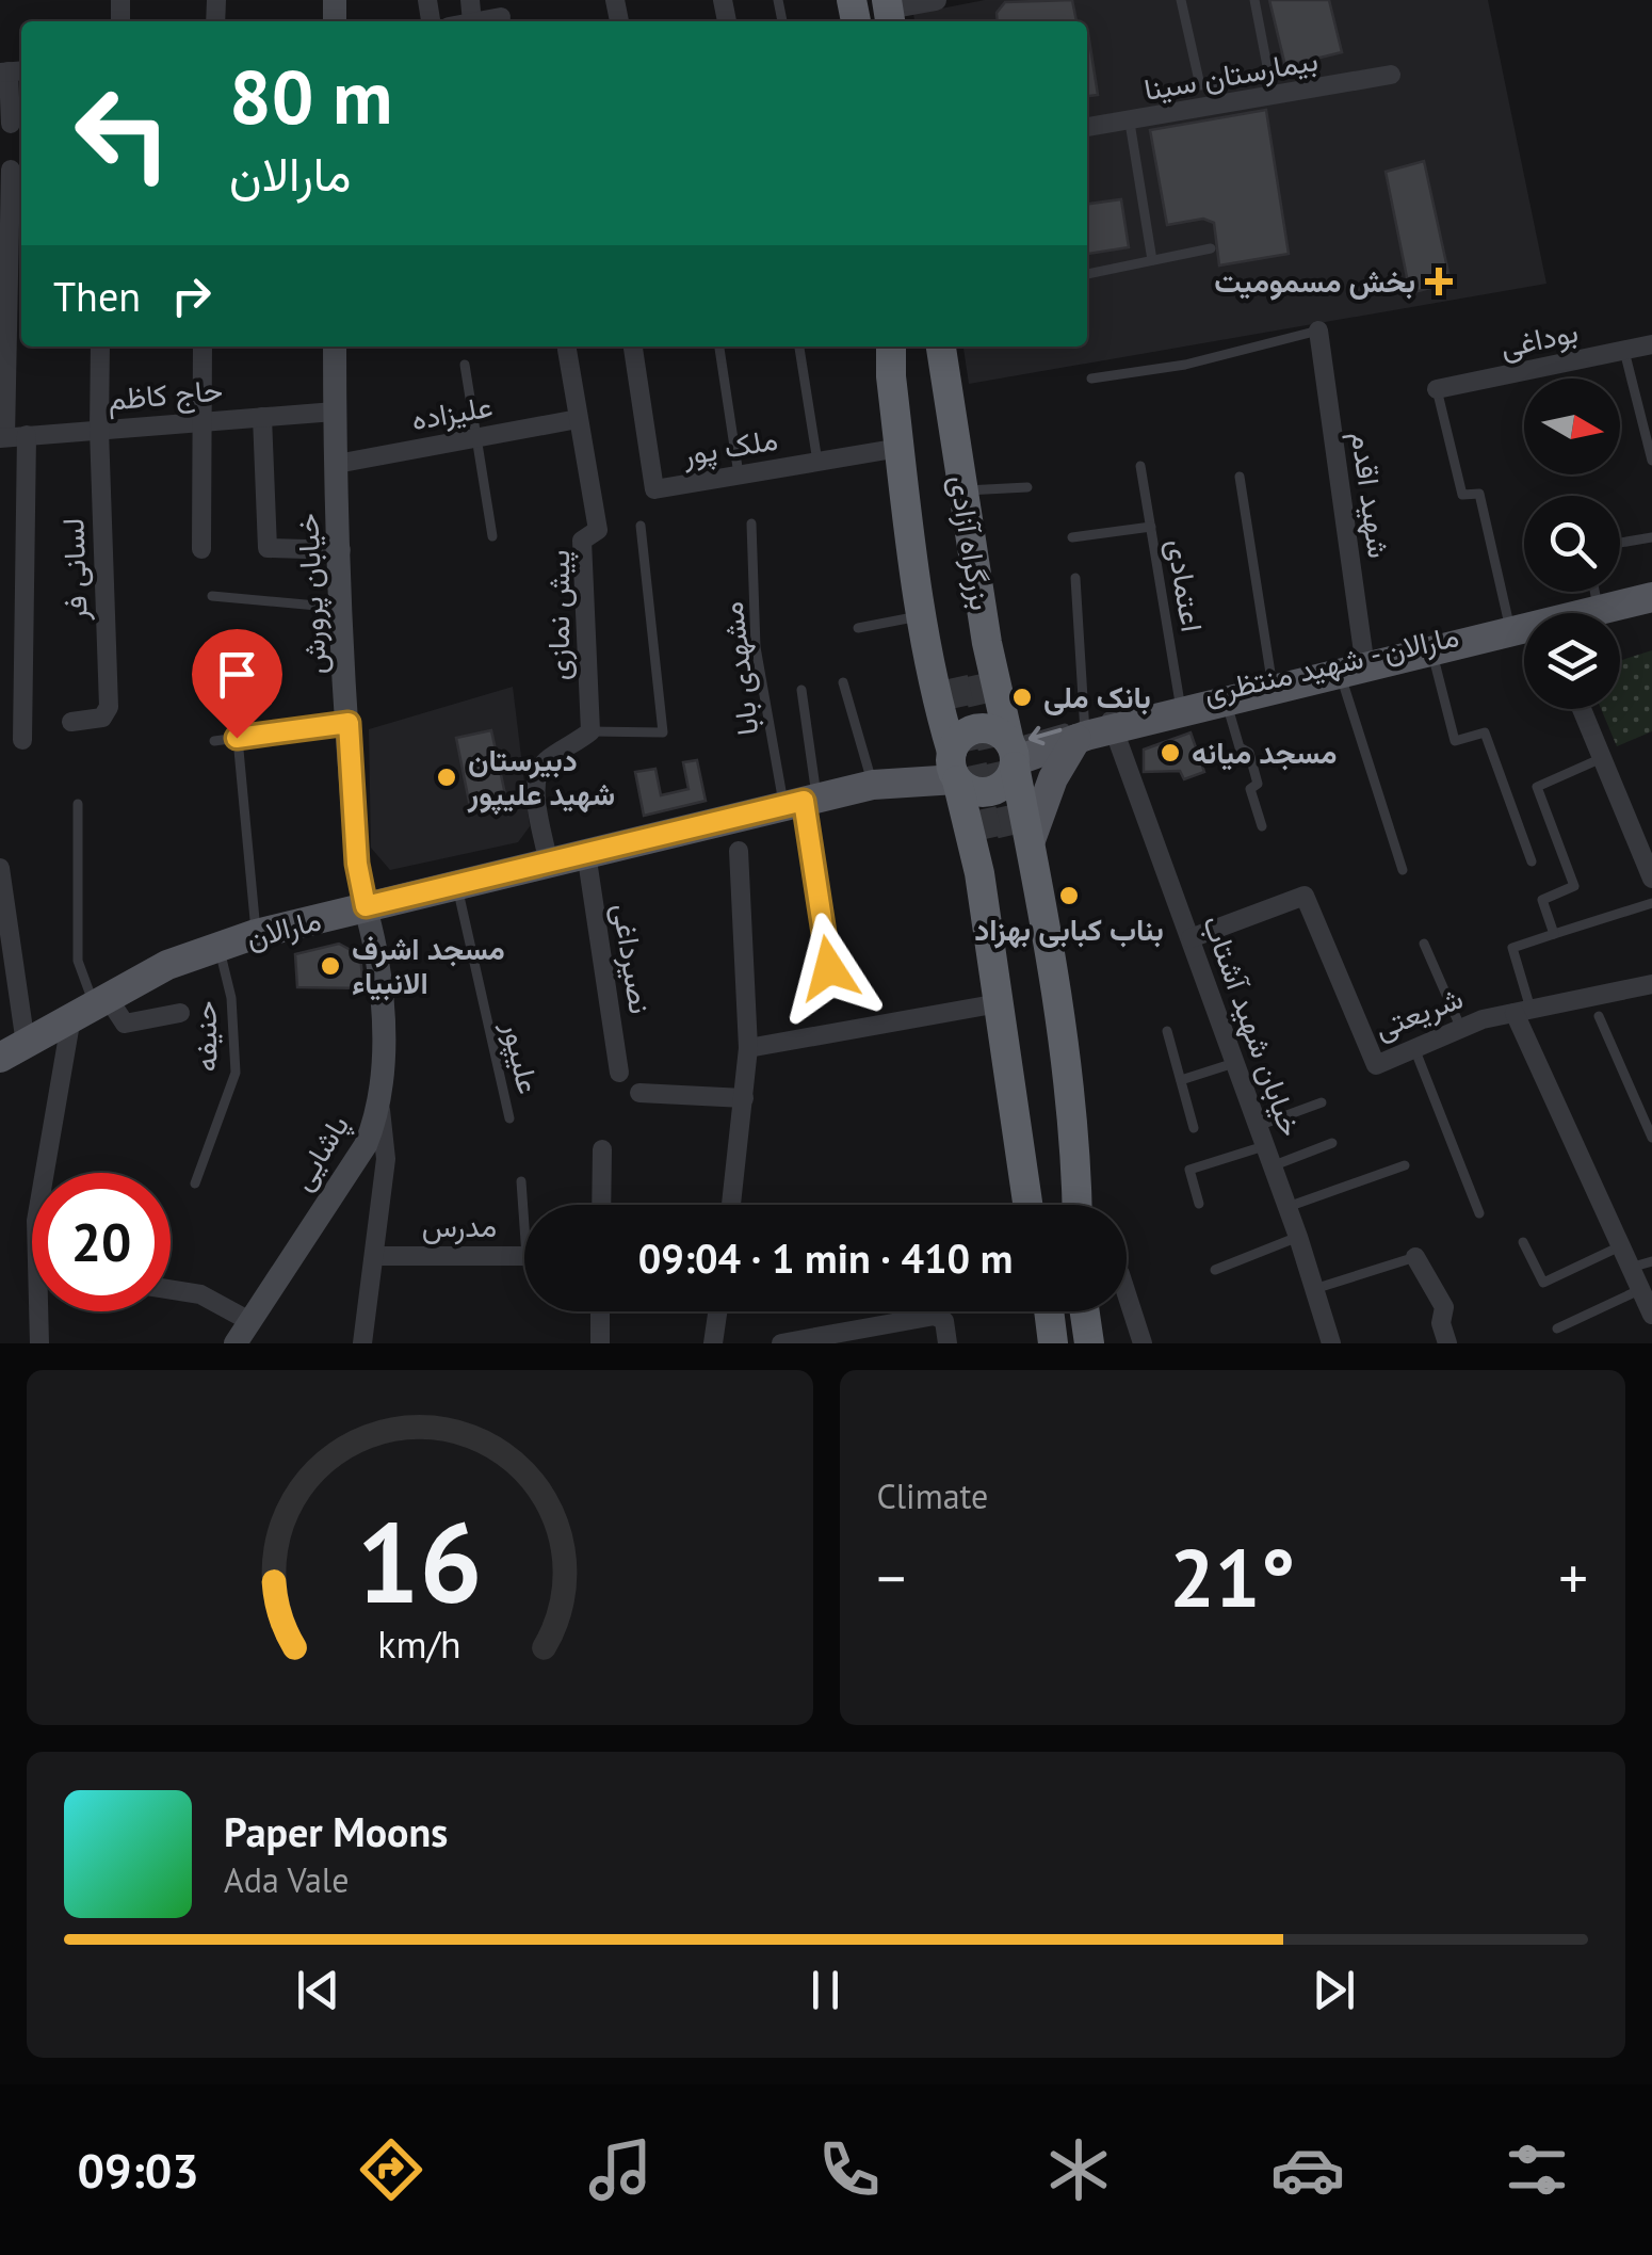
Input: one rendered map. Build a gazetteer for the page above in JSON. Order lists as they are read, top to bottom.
{
  "streets": {
    "highway": ["بزرگراه آزادی"],
    "main road": [
      "خیابان پرورش",
      "مارالان - شهید منتظری",
      "مارالان",
      "پاشایی"
    ],
    "street": [
      "بیمارستان سینا",
      "بوداغی",
      "حاج کاظم",
      "علیزاده",
      "ملک پور",
      "شهید اقدم",
      "لسانی فر",
      "پیش نمازی",
      "نصیرداغی",
      "شریعتی",
      "خیابان شهید آشتاب",
      "مدرس"
    ],
    "lane": [
      "اعتمادی",
      "مشهدی بابا",
      "حنیفه",
      "علیپور"
    ]
  },
  "crossings": [
    ["حاج کاظم", "لسانی فر"],
    ["حاج کاظم", "خیابان پرورش"],
    ["علیزاده", "خیابان پرورش"],
    ["علیزاده", "پیش نمازی"],
    ["شهید اقدم", "مارالان - شهید منتظری"],
    ["بزرگراه آزادی", "مارالان - شهید منتظری"],
    ["بزرگراه آزادی", "مارالان"],
    ["اعتمادی", "مارالان - شهید منتظری"],
    ["خیابان پرورش", "مارالان"],
    ["خیابان پرورش", "پاشایی"],
    ["مارالان - شهید منتظری", "مارالان"],
    ["مارالان - شهید منتظری", "خیابان شهید آشتاب"],
    ["مشهدی بابا", "مارالان"],
    ["مارالان", "نصیرداغی"],
    ["مارالان", "حنیفه"],
    ["مارالان", "علیپور"],
    ["مارالان", "پاشایی"],
    ["شریعتی", "خیابان شهید آشتاب"]
  ],
  "places": {
    "health": ["بخش مسمومیت"],
    "other": [
      "بانک ملی",
      "مسجد میانه",
      "دبیرستان شهید علیپور",
      "بناب کبابی بهزاد",
      "مسجد اشرف الانبیاء"
    ]
  },
  "north": "right",
  "page": {
    "turn": ["80 m", "مارالان"],
    "then": "Then",
    "limit": "20",
    "trip": "09:04 · 1 min · 410 m",
    "tile": "Climate",
    "heat": ["−", "21°", "+"],
    "song": ["Paper Moons", "Ada Vale"],
    "tabs": "09:03",
    "gauge": ["16", "km/h"]
  }
}
